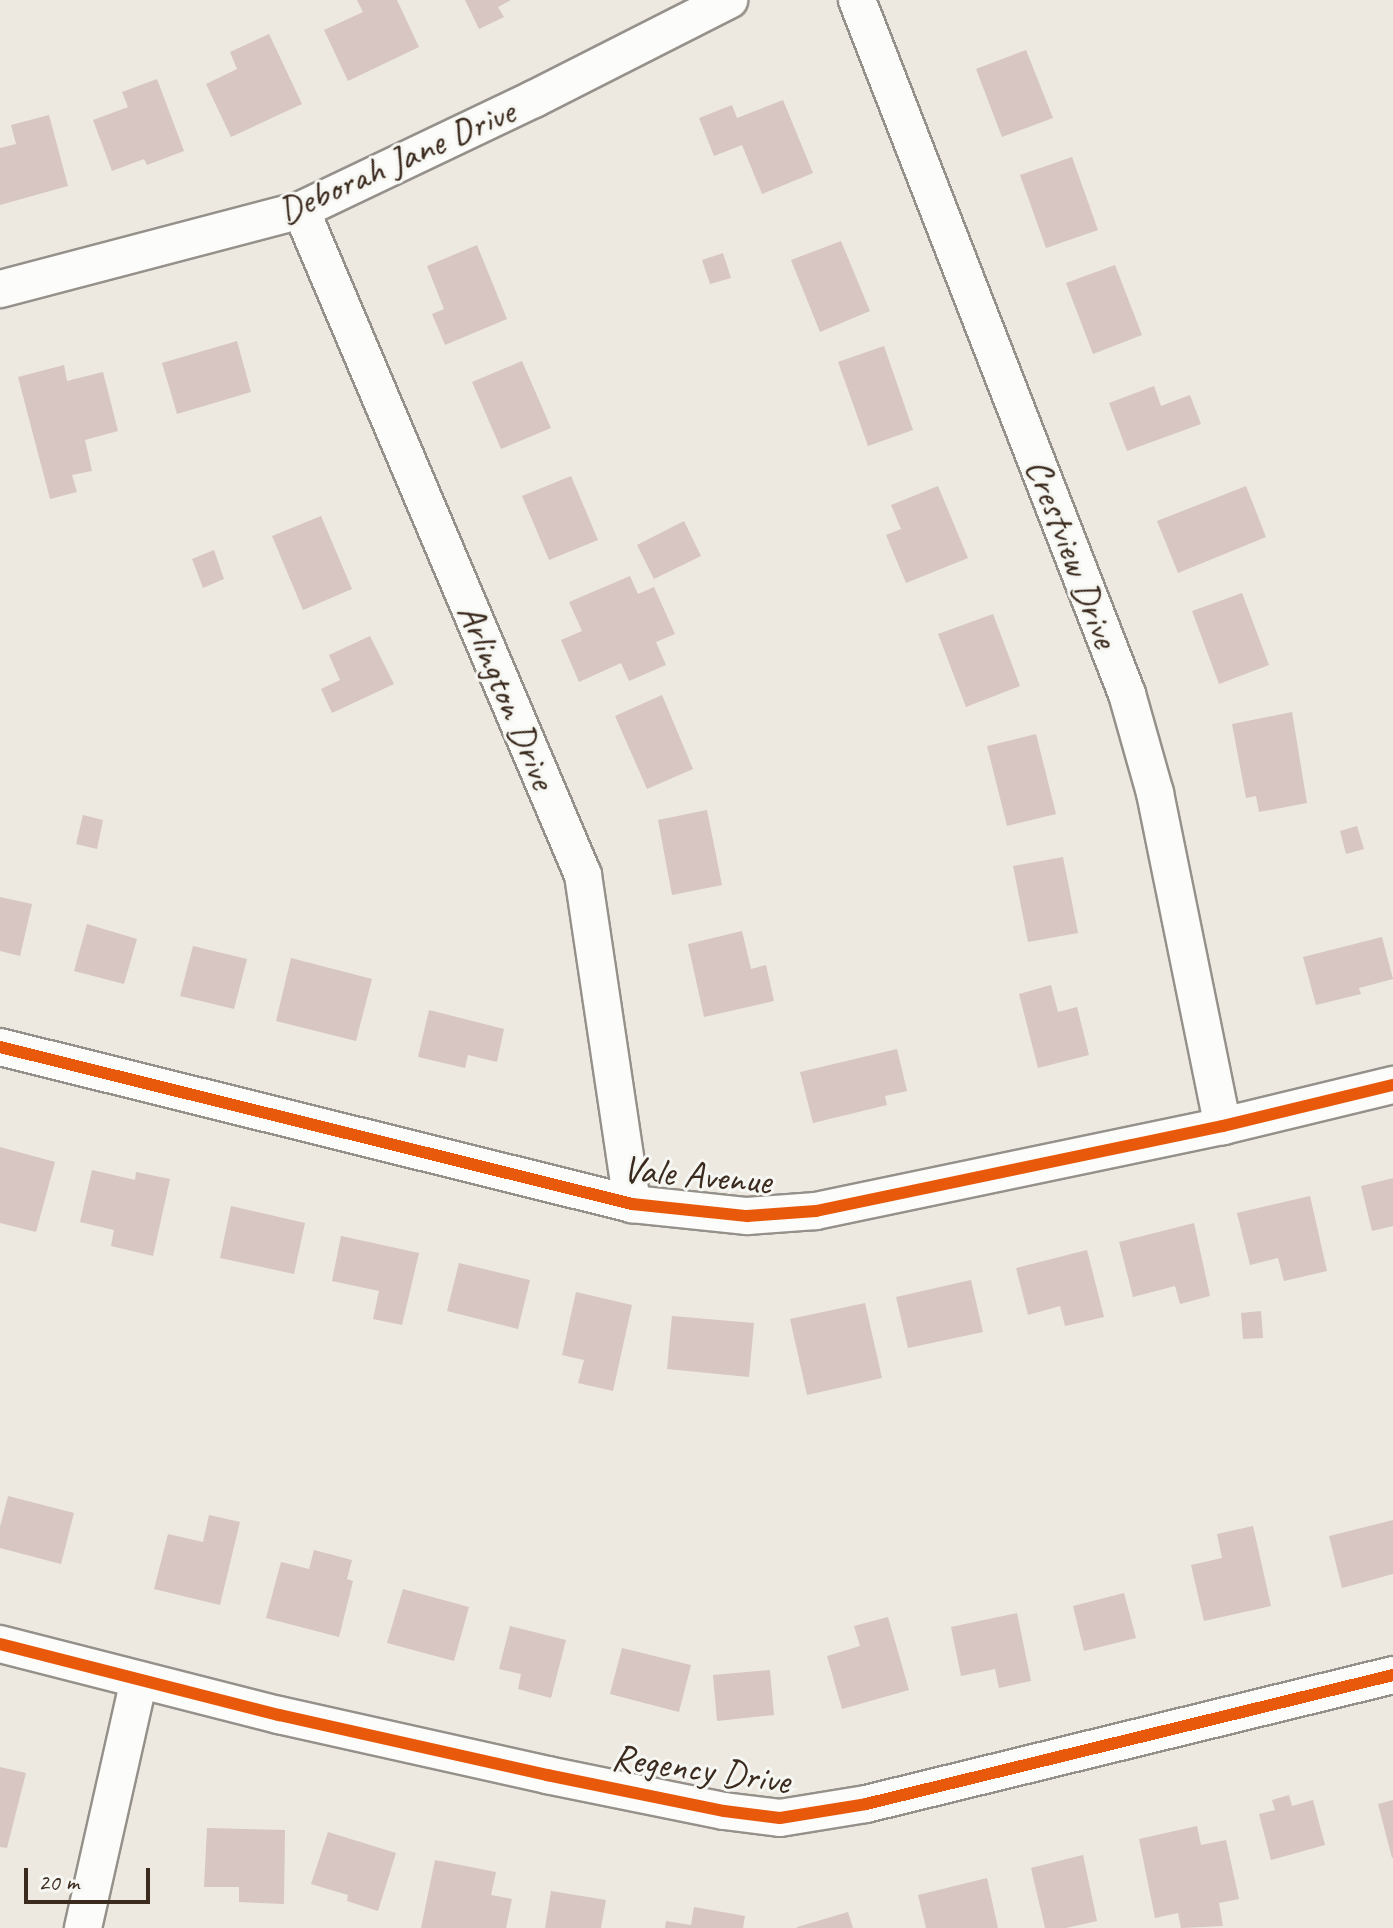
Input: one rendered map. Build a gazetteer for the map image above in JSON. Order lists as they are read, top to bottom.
{
  "streets": {
    "street": [
      "Deborah Jane Drive",
      "Crestview Drive",
      "Arlington Drive",
      "Vale Avenue",
      "Regency Drive"
    ]
  },
  "crossings": [
    ["Deborah Jane Drive", "Arlington Drive"],
    ["Crestview Drive", "Vale Avenue"],
    ["Arlington Drive", "Vale Avenue"]
  ],
  "scale_bar": "20 m"
}
